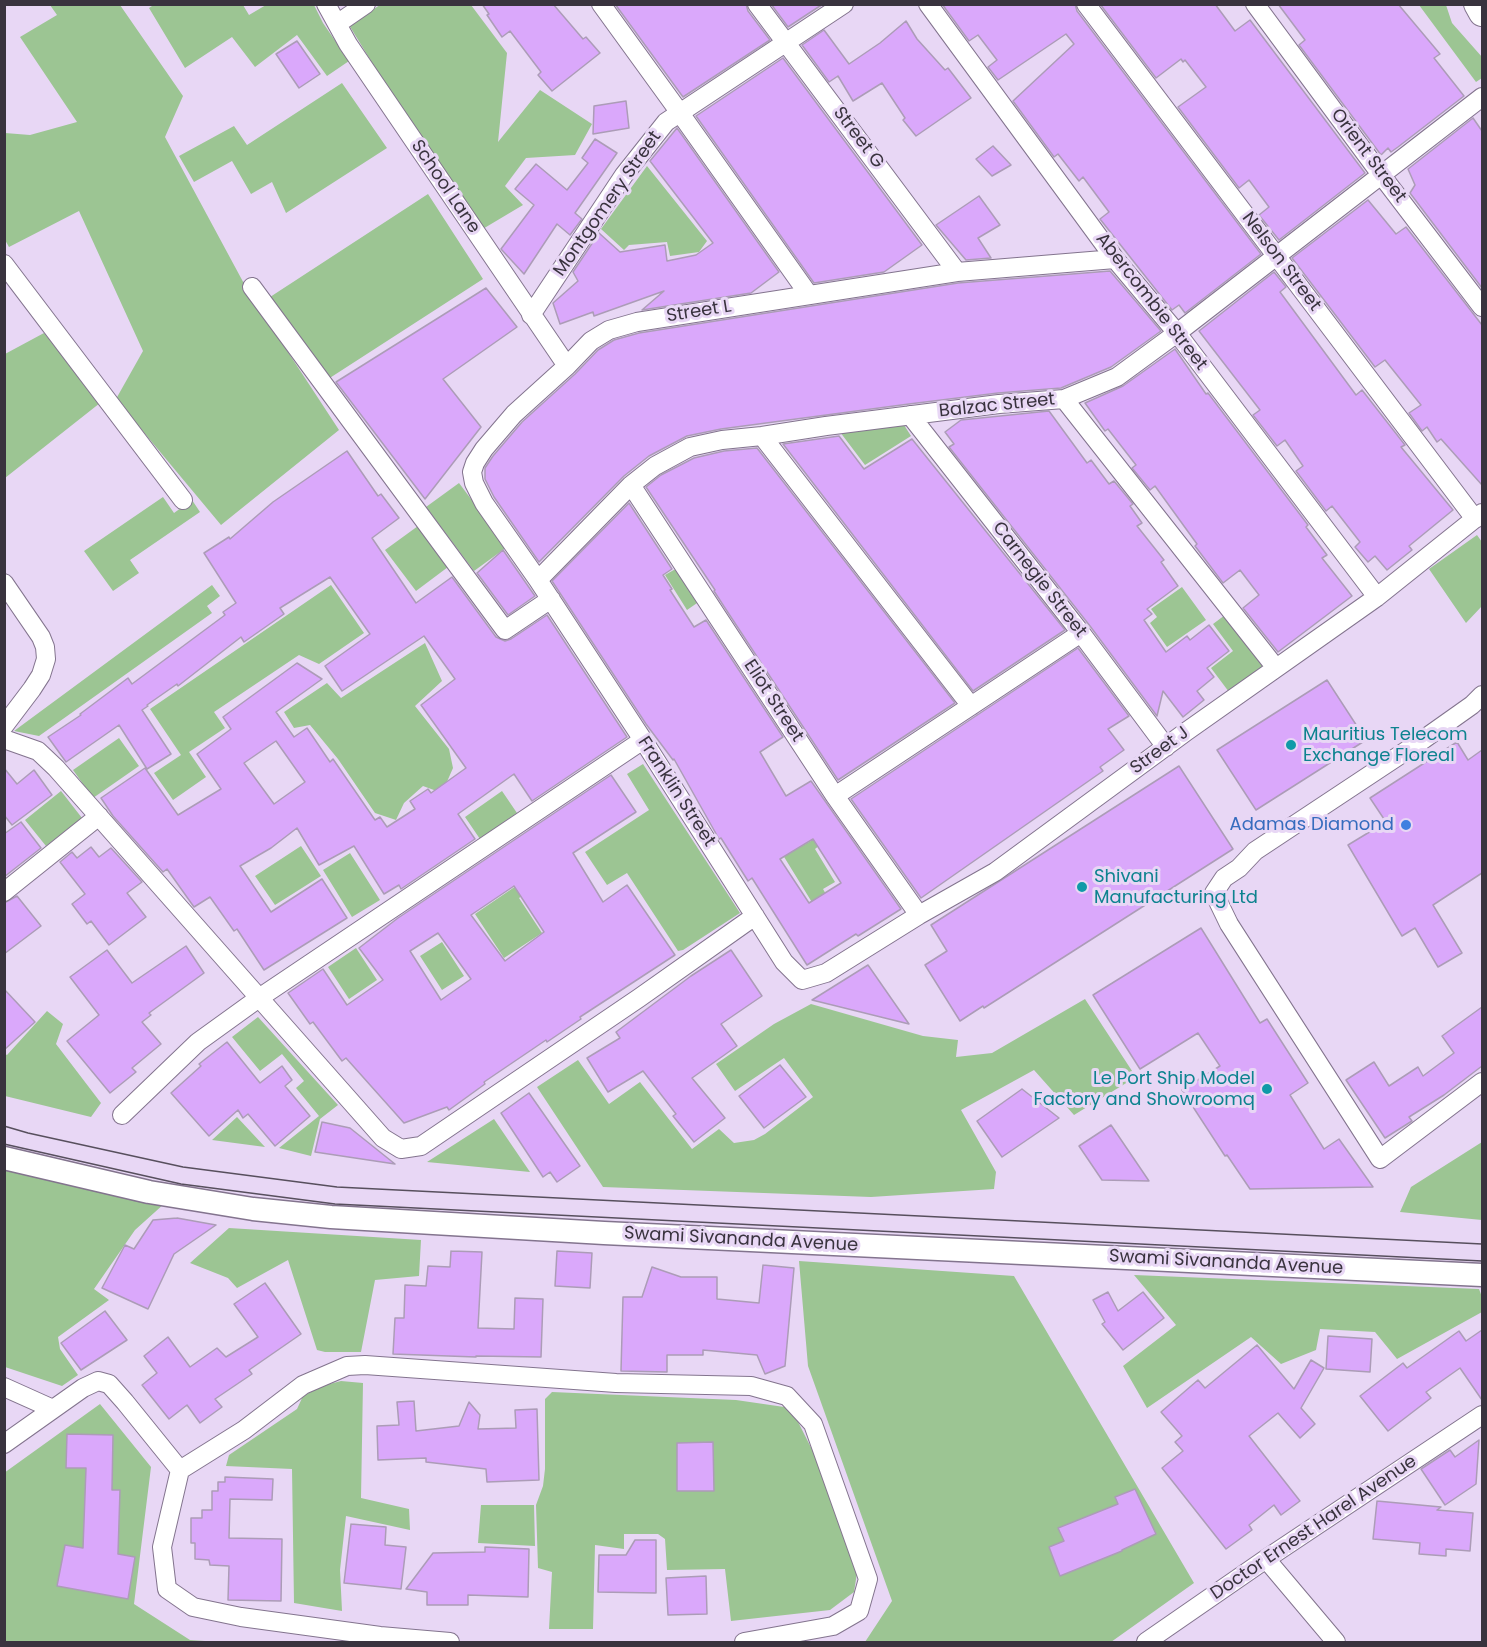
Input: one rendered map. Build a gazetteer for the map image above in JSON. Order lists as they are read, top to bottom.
{
  "streets": {
    "street": [
      "Street G",
      "Orient Street",
      "School Lane",
      "Montgomery Street",
      "Nelson Street",
      "Abercombie Street",
      "Street L",
      "Balzac Street",
      "Carnegie Street",
      "Eliot Street",
      "Street J",
      "Franklin Street",
      "Swami Sivananda Avenue",
      "Doctor Ernest Harel Avenue"
    ]
  },
  "crossings": [
    ["Street G", "Montgomery Street"],
    ["Street G", "Street L"],
    ["Orient Street", "Balzac Street"],
    ["School Lane", "Montgomery Street"],
    ["School Lane", "Street L"],
    ["Nelson Street", "Balzac Street"],
    ["Nelson Street", "Street J"],
    ["Abercombie Street", "Street L"],
    ["Abercombie Street", "Balzac Street"],
    ["Abercombie Street", "Street J"],
    ["Street L", "Balzac Street"],
    ["Street L", "Franklin Street"],
    ["Balzac Street", "Carnegie Street"],
    ["Balzac Street", "Eliot Street"],
    ["Balzac Street", "Franklin Street"],
    ["Carnegie Street", "Street J"],
    ["Eliot Street", "Street J"],
    ["Street J", "Franklin Street"]
  ],
  "places": [
    "Mauritius Telecom Exchange Floreal",
    "Adamas Diamond",
    "Shivani Manufacturing Ltd",
    "Le Port Ship Model Factory and Showroomq"
  ]
}
